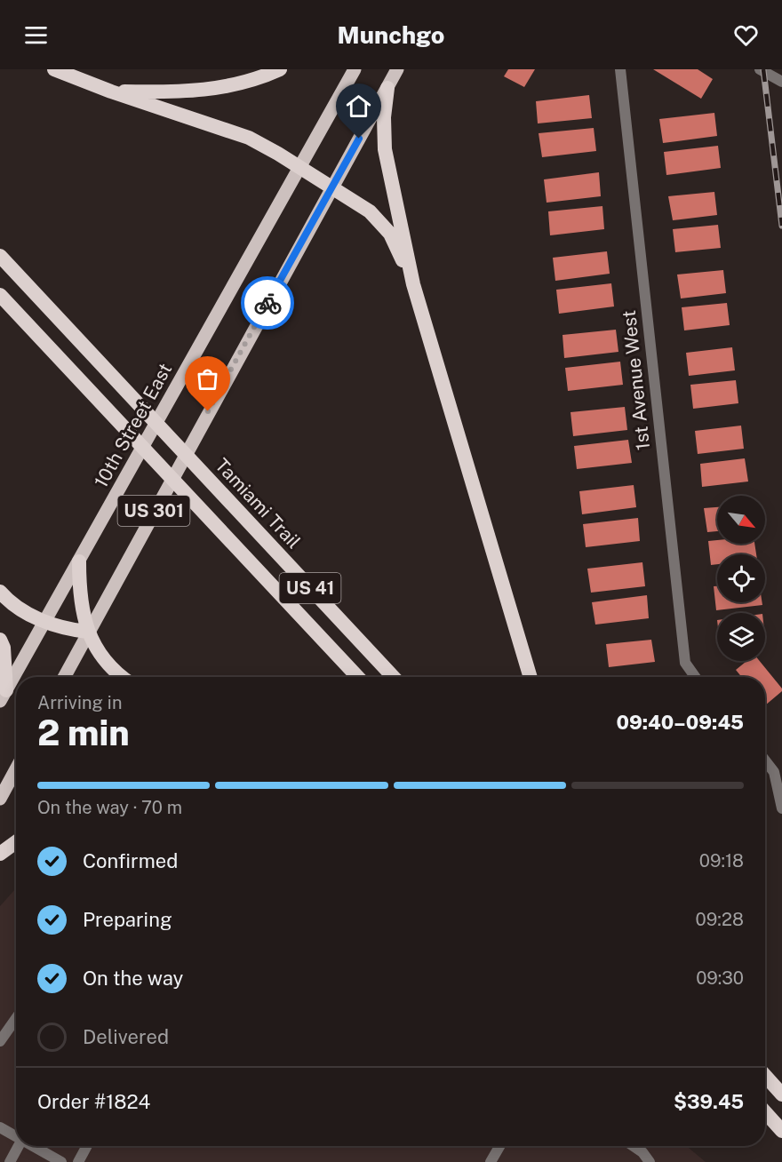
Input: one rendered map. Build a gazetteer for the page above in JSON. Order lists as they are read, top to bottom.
{
  "streets": {
    "highway": ["Tamiami Trail", "US 41"],
    "main road": ["10th Street East", "US 301"],
    "street": ["1st Avenue West"]
  },
  "north": "bottom right",
  "page": {
    "header": "Munchgo",
    "heading": ["2 min", "Arriving in", "09:40–09:45"],
    "panel": ["Order #1824", "$39.45"],
    "bar": "On the way · 70 m",
    "list": [
      ["Confirmed", "09:18"],
      ["Preparing", "09:28"],
      ["On the way", "09:30"],
      "Delivered"
    ]
  }
}
